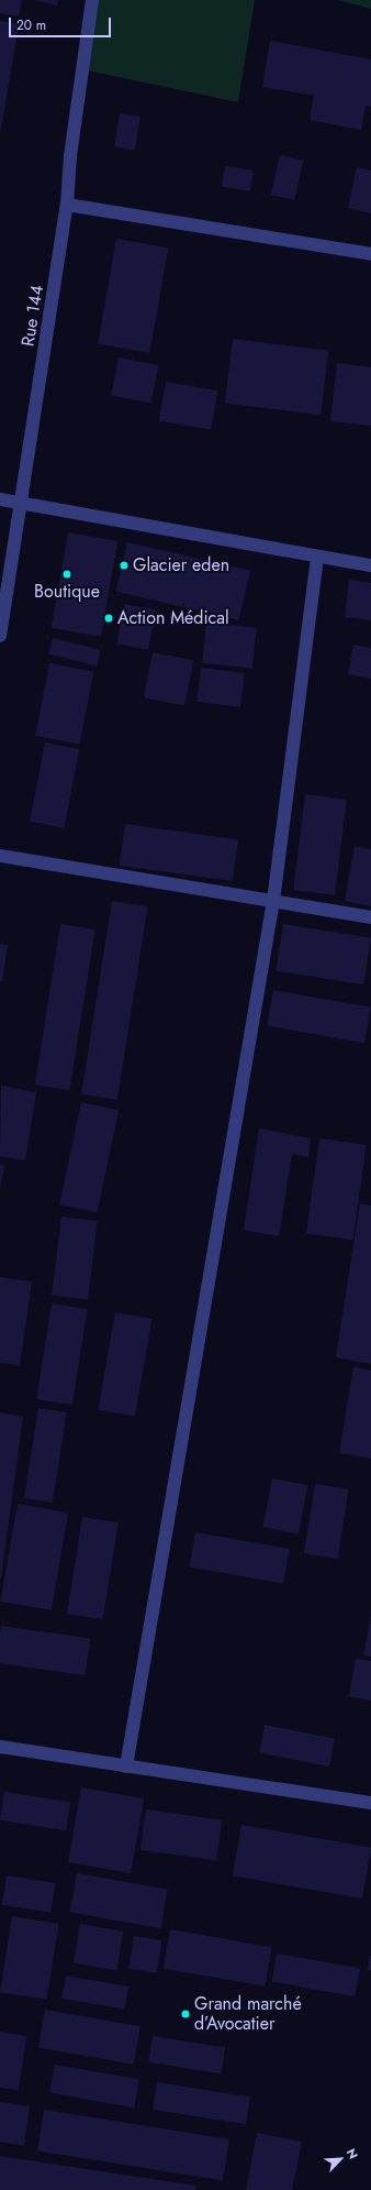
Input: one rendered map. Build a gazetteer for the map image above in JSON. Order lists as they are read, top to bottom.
{
  "streets": {
    "street": ["Rue 144"]
  },
  "places": [
    "Glacier eden",
    "Boutique",
    "Action Médical",
    "Grand marché d’Avocatier"
  ],
  "scale_bar": "20 m",
  "north": "top right"
}
